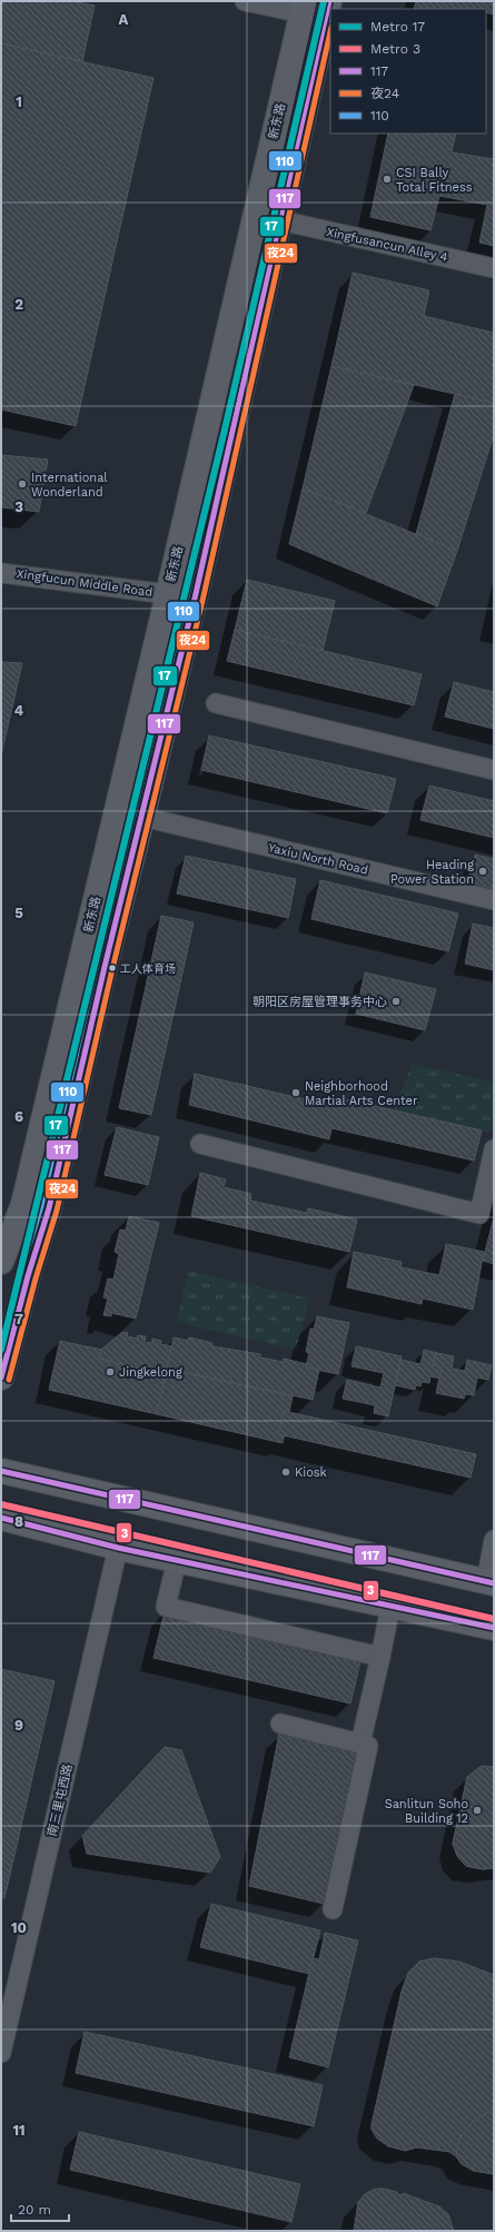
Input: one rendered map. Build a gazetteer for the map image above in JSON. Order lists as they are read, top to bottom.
{
  "streets": {
    "main road": ["新东路"],
    "street": [
      "Xingfusancun Alley 4",
      "Xingfucun Middle Road",
      "Yaxiu North Road",
      "南三里屯西路"
    ]
  },
  "crossings": [
    ["新东路", "Xingfusancun Alley 4"],
    ["新东路", "Xingfucun Middle Road"],
    ["新东路", "Yaxiu North Road"]
  ],
  "places": [
    "CSI Bally Total Fitness",
    "International Wonderland",
    "Heading Power Station",
    "工人体育场",
    "朝阳区房屋管理事务中心",
    "Neighborhood Martial Arts Center",
    "Jingkelong",
    "Kiosk",
    "Sanlitun Soho Building 12"
  ],
  "lines": [
    "metro line 17",
    "transit line 117",
    "transit line 110",
    "transit line 夜24",
    "metro line 3"
  ],
  "legend": [
    "Metro 17",
    "Metro 3",
    "117",
    "夜24",
    "110"
  ],
  "scale_bar": "20 m",
  "grid": {
    "columns": ["A"],
    "rows": [
      "1",
      "2",
      "3",
      "4",
      "5",
      "6",
      "7",
      "8",
      "9",
      "10",
      "11"
    ]
  }
}
